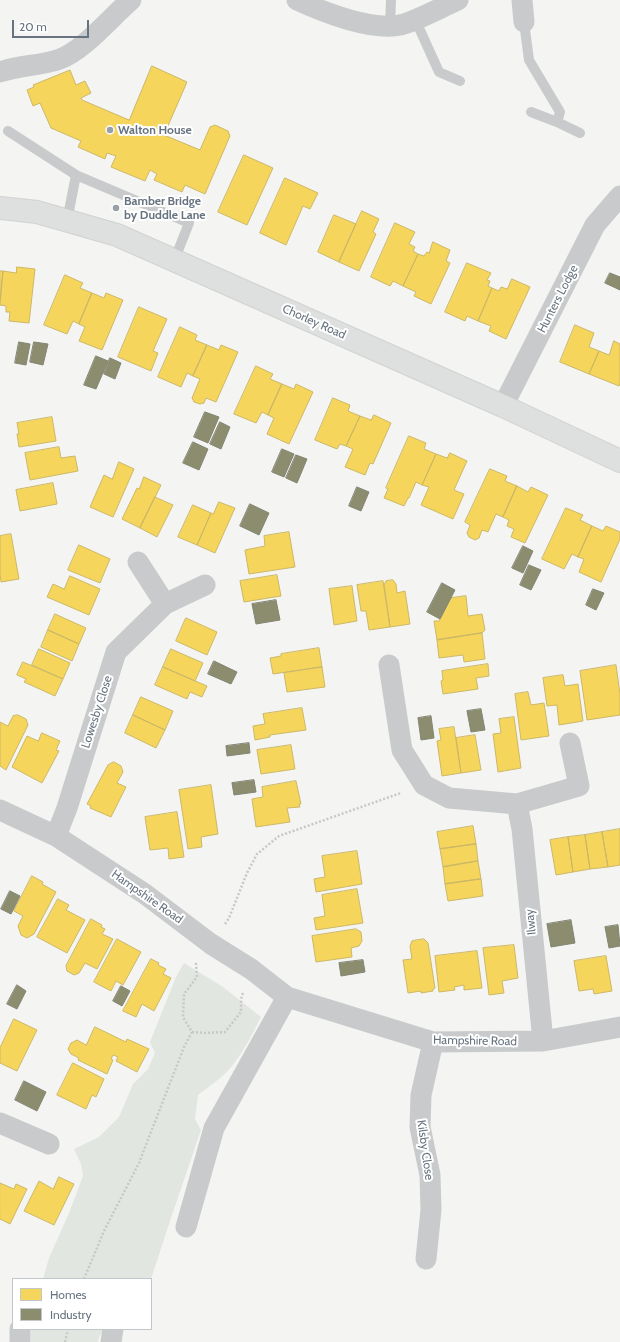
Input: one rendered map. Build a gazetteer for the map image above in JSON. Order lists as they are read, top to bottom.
{
  "streets": {
    "main road": ["Chorley Road"],
    "street": [
      "Hunters Lodge",
      "Lowesby Close",
      "Hampshire Road",
      "Ilway",
      "Kilsby Close"
    ]
  },
  "crossings": [
    ["Hunters Lodge", "Chorley Road"],
    ["Lowesby Close", "Hampshire Road"],
    ["Hampshire Road", "Ilway"],
    ["Hampshire Road", "Kilsby Close"]
  ],
  "places": ["Walton House", "Bamber Bridge by Duddle Lane"],
  "legend": ["Homes", "Industry"],
  "scale_bar": "20 m"
}
